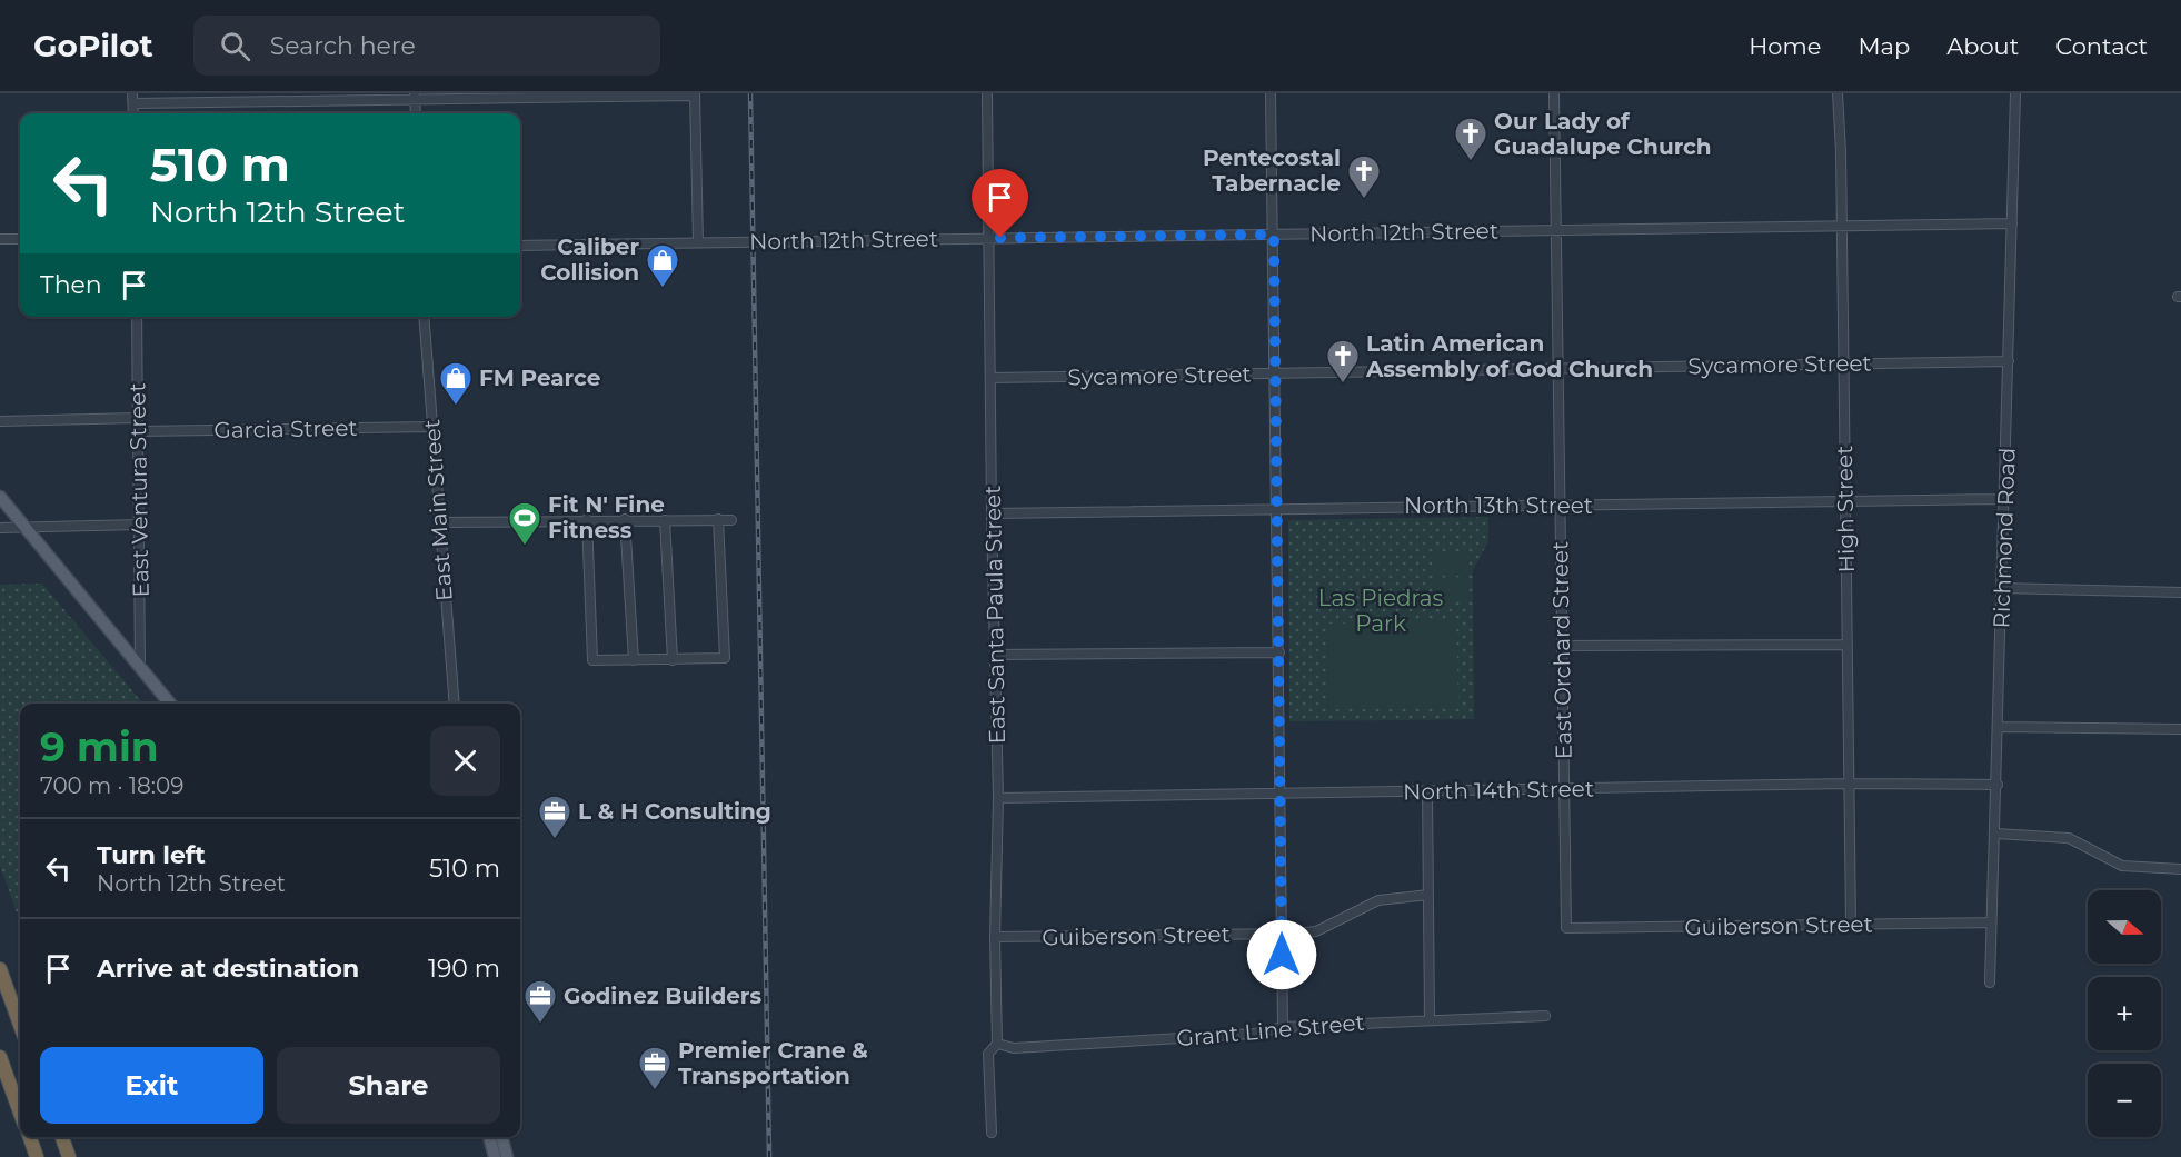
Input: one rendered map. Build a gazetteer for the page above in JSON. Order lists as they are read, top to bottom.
{
  "streets": {
    "street": [
      "North 12th Street",
      "Sycamore Street",
      "Garcia Street",
      "East Ventura Street",
      "North 13th Street",
      "High Street",
      "East Main Street",
      "Richmond Road",
      "East Santa Paula Street",
      "East Orchard Street",
      "North 14th Street",
      "Guiberson Street",
      "Grant Line Street"
    ]
  },
  "crossings": [
    ["North 12th Street", "High Street"],
    ["North 12th Street", "Richmond Road"],
    ["North 12th Street", "East Santa Paula Street"],
    ["North 12th Street", "East Orchard Street"],
    ["Sycamore Street", "High Street"],
    ["Sycamore Street", "Richmond Road"],
    ["Sycamore Street", "East Santa Paula Street"],
    ["Sycamore Street", "East Orchard Street"],
    ["Garcia Street", "East Ventura Street"],
    ["Garcia Street", "East Main Street"],
    ["North 13th Street", "High Street"],
    ["North 13th Street", "Richmond Road"],
    ["North 13th Street", "East Santa Paula Street"],
    ["North 13th Street", "East Orchard Street"],
    ["High Street", "North 14th Street"],
    ["High Street", "Guiberson Street"],
    ["Richmond Road", "North 14th Street"],
    ["Richmond Road", "Guiberson Street"],
    ["East Santa Paula Street", "North 14th Street"],
    ["East Santa Paula Street", "Guiberson Street"],
    ["East Santa Paula Street", "Grant Line Street"],
    ["East Orchard Street", "North 14th Street"],
    ["East Orchard Street", "Guiberson Street"]
  ],
  "parks": ["Las Piedras Park"],
  "places": {
    "church": ["Our Lady of Guadalupe Church", "Pentecostal Tabernacle", "Latin American Assembly of God Church"],
    "shop": ["Caliber Collision", "FM Pearce"],
    "sports": ["Fit N' Fine Fitness"],
    "office": ["L & H Consulting", "Godinez Builders", "Premier Crane & Transportation"]
  },
  "north": "right",
  "page": {
    "header": "GoPilot",
    "search": "Search here",
    "nav": [
      "Home",
      "Map",
      "About",
      "Contact"
    ],
    "turn": ["510 m", "North 12th Street"],
    "then": "Then",
    "heading": ["9 min", "700 m · 18:09"],
    "list": [
      {
        "name": "Turn left",
        "note": "North 12th Street",
        "value": "510 m"
      },
      {
        "name": "Arrive at destination",
        "value": "190 m"
      }
    ],
    "map_buttons": ["+", "−"],
    "buttons": ["Exit", "Share"]
  }
}
